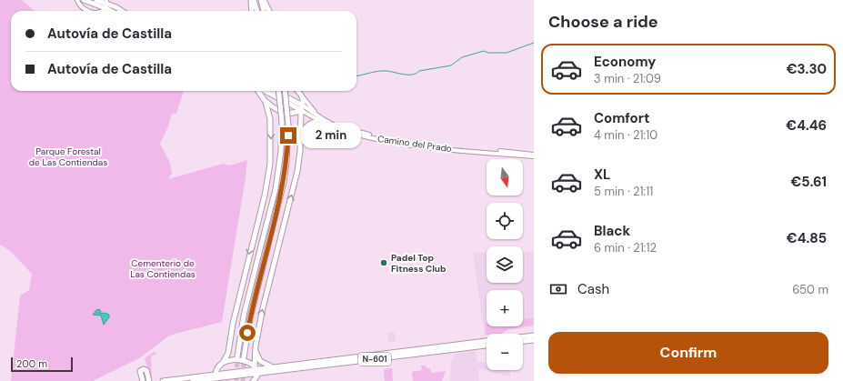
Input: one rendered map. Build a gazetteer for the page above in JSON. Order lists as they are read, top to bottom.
{
  "streets": {
    "highway": ["N-601"],
    "main road": ["Camino del Prado"]
  },
  "parks": ["Parque Forestal de Las Contiendas", "Cementerio de Las Contiendas"],
  "places": ["Padel Top Fitness Club"],
  "scale_bar": "200 m",
  "north": "bottom",
  "page": {
    "heading": "Choose a ride",
    "banner": ["Autovía de Castilla", "Autovía de Castilla"],
    "list": [
      {
        "name": "Economy",
        "note": "3 min · 21:09",
        "value": "€3.30"
      },
      {
        "name": "Comfort",
        "note": "4 min · 21:10",
        "value": "€4.46"
      },
      {
        "name": "XL",
        "note": "5 min · 21:11",
        "value": "€5.61"
      },
      {
        "name": "Black",
        "note": "6 min · 21:12",
        "value": "€4.85"
      }
    ],
    "bubble": "2 min",
    "map_buttons": ["+", "−"],
    "pay": ["Cash", "650 m"],
    "buttons": "Confirm",
    "scale": "200 m"
  }
}
